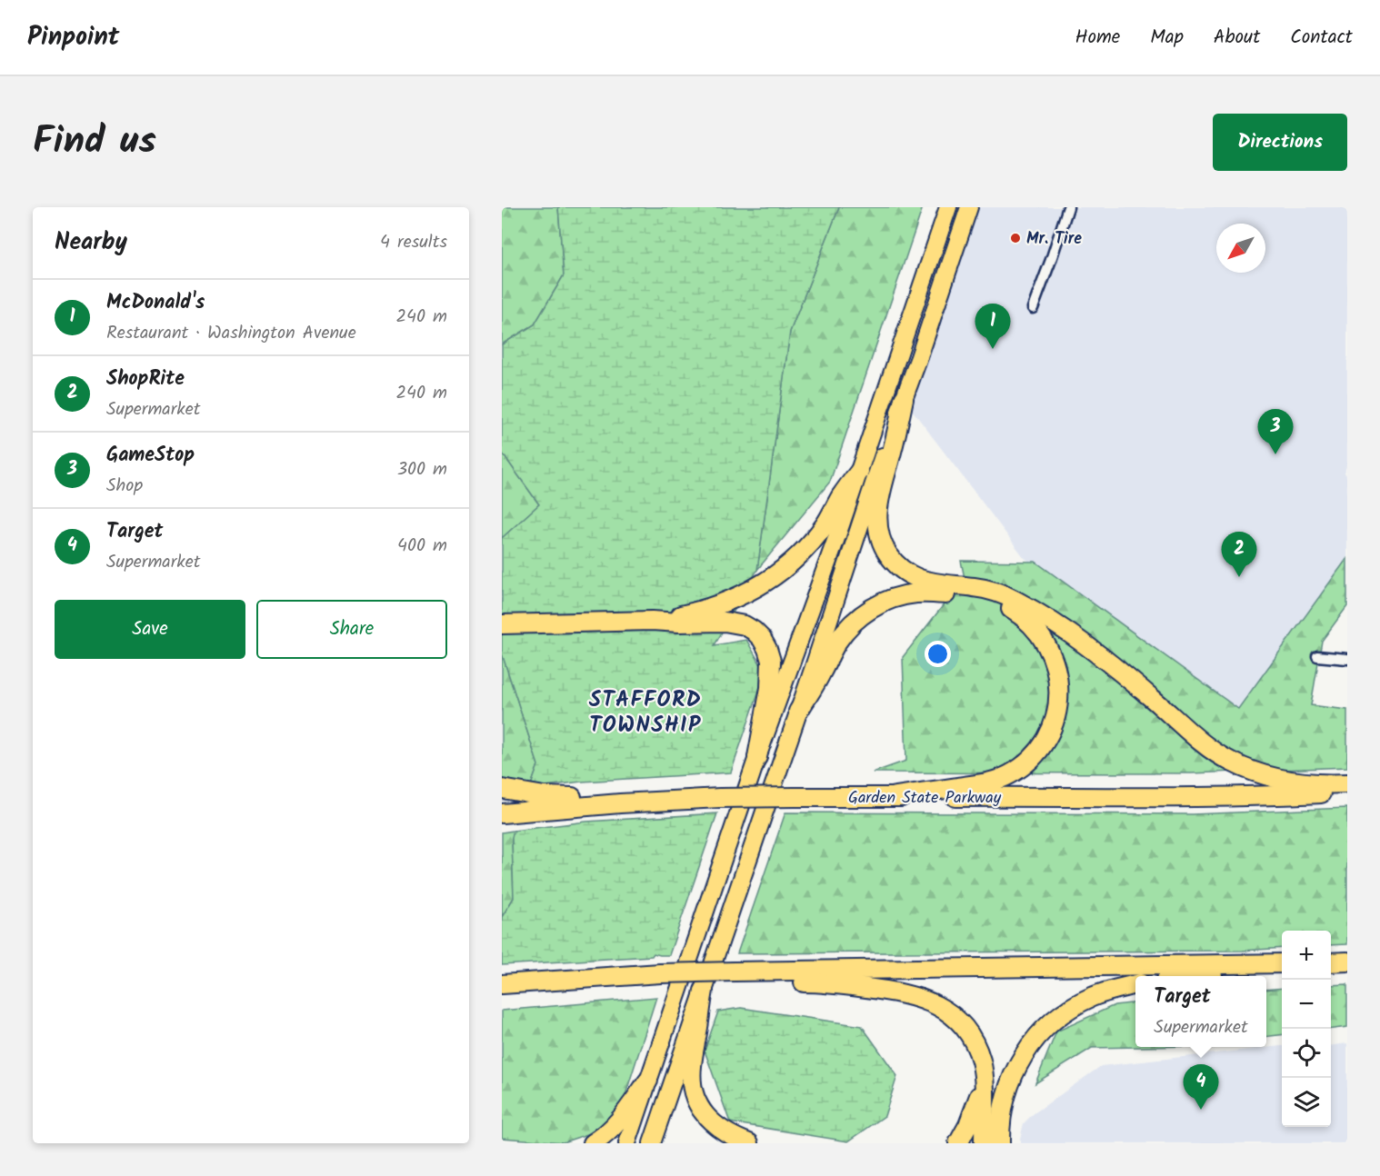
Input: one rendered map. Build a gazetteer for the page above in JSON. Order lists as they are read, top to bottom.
{
  "streets": {
    "highway": ["Garden State Parkway"]
  },
  "districts": ["STAFFORD TOWNSHIP"],
  "places": ["Mr. Tire"],
  "north": "bottom left",
  "page": {
    "header": "Pinpoint",
    "nav": [
      "Home",
      "Map",
      "About",
      "Contact"
    ],
    "title": "Find us",
    "buttons": [
      "Directions",
      ["Save", "Share"]
    ],
    "heading": ["Nearby", "4 results"],
    "list": [
      {
        "mark": "1",
        "name": "McDonald's",
        "note": "Restaurant · Washington Avenue",
        "value": "240 m"
      },
      {
        "mark": "2",
        "name": "ShopRite",
        "note": "Supermarket",
        "value": "240 m"
      },
      {
        "mark": "3",
        "name": "GameStop",
        "note": "Shop",
        "value": "300 m"
      },
      {
        "mark": "4",
        "name": "Target",
        "note": "Supermarket",
        "value": "400 m"
      }
    ],
    "pins": [
      "1",
      "3",
      "2",
      "4"
    ],
    "map_buttons": ["+", "−"],
    "popup": ["Target", "Supermarket"]
  }
}
